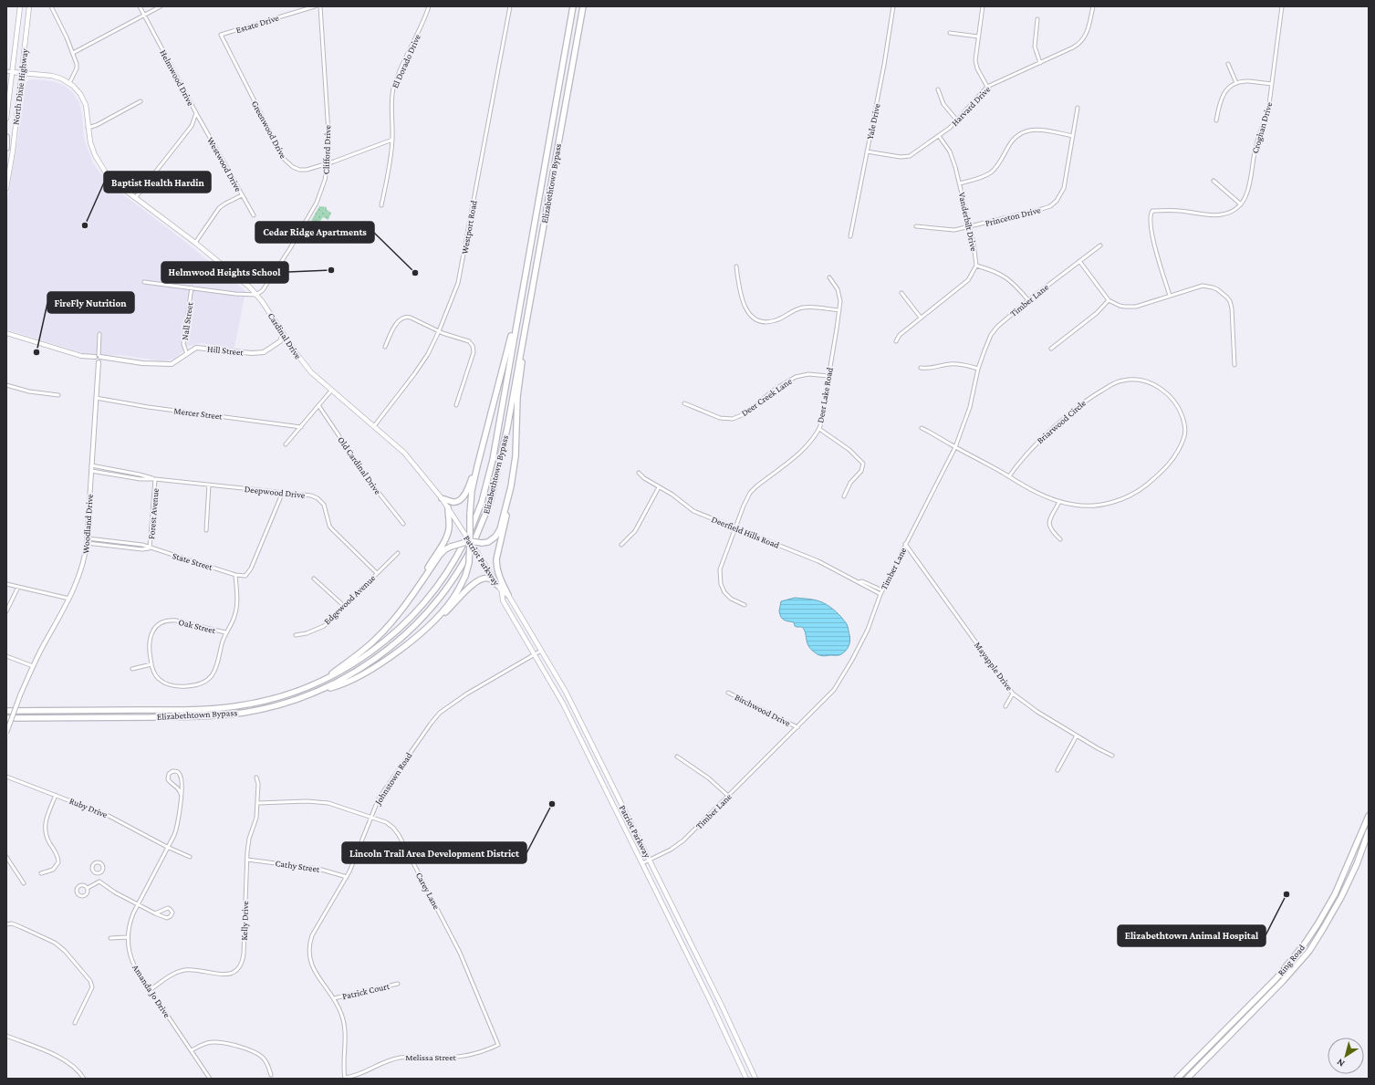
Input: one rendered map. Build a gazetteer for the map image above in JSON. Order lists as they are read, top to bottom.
{
  "streets": {
    "highway": ["Elizabethtown Bypass", "Ring Road"],
    "main road": ["North Dixie Highway", "Cardinal Drive", "Patriot Parkway"],
    "street": [
      "Estate Drive",
      "El Dorado Drive",
      "Helmwood Drive",
      "Harvard Drive",
      "Yale Drive",
      "Croghan Drive",
      "Greenwood Drive",
      "Clifford Drive",
      "Westwood Drive",
      "Princeton Drive",
      "Vanderbilt Drive",
      "Westport Road",
      "Timber Lane",
      "Nall Street",
      "Hill Street",
      "Deer Lake Road",
      "Deer Creek Lane",
      "Mercer Street",
      "Briarwood Circle",
      "Old Cardinal Drive",
      "Deepwood Drive",
      "Forest Avenue",
      "Woodland Drive",
      "Deerfield Hills Road",
      "State Street",
      "Edgewood Avenue",
      "Oak Street",
      "Mayapple Drive",
      "Birchwood Drive",
      "Johnstown Road",
      "Ruby Drive",
      "Cathy Street",
      "Carey Lane",
      "Kelly Drive",
      "Amanda Jo Drive",
      "Patrick Court",
      "Melissa Street"
    ]
  },
  "crossings": [
    ["Estate Drive", "Greenwood Drive"],
    ["El Dorado Drive", "Greenwood Drive"],
    ["Helmwood Drive", "Westwood Drive"],
    ["Helmwood Drive", "Cardinal Drive"],
    ["Harvard Drive", "Yale Drive"],
    ["Harvard Drive", "Vanderbilt Drive"],
    ["Greenwood Drive", "Clifford Drive"],
    ["Clifford Drive", "Cardinal Drive"],
    ["Princeton Drive", "Vanderbilt Drive"],
    ["Westport Road", "Cardinal Drive"],
    ["Timber Lane", "Briarwood Circle"],
    ["Timber Lane", "Deerfield Hills Road"],
    ["Timber Lane", "Patriot Parkway"],
    ["Timber Lane", "Mayapple Drive"],
    ["Timber Lane", "Birchwood Drive"],
    ["Nall Street", "Hill Street"],
    ["Cardinal Drive", "Hill Street"],
    ["Cardinal Drive", "Patriot Parkway"],
    ["Deer Lake Road", "Deer Creek Lane"],
    ["Deer Lake Road", "Deerfield Hills Road"],
    ["Mercer Street", "Woodland Drive"],
    ["Deepwood Drive", "Forest Avenue"],
    ["Deepwood Drive", "Woodland Drive"],
    ["Deepwood Drive", "Edgewood Avenue"],
    ["Forest Avenue", "State Street"],
    ["Woodland Drive", "State Street"],
    ["Patriot Parkway", "Johnstown Road"],
    ["State Street", "Oak Street"],
    ["Johnstown Road", "Cathy Street"],
    ["Johnstown Road", "Carey Lane"],
    ["Johnstown Road", "Patrick Court"],
    ["Johnstown Road", "Melissa Street"],
    ["Ruby Drive", "Amanda Jo Drive"],
    ["Cathy Street", "Kelly Drive"],
    ["Carey Lane", "Kelly Drive"],
    ["Carey Lane", "Melissa Street"],
    ["Kelly Drive", "Amanda Jo Drive"]
  ],
  "places": [
    "Baptist Health Hardin",
    "Helmwood Heights School",
    "Cedar Ridge Apartments",
    "FireFly Nutrition",
    "Lincoln Trail Area Development District",
    "Elizabethtown Animal Hospital"
  ],
  "north": "bottom left"
}
